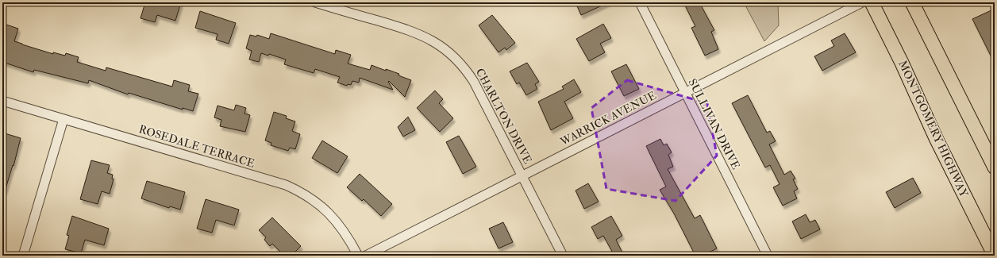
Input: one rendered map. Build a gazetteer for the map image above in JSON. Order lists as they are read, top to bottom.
{
  "streets": {
    "main road": ["MONTGOMERY HIGHWAY"],
    "street": [
      "CHARLTON DRIVE",
      "WARRICK AVENUE",
      "SULLIVAN DRIVE",
      "ROSEDALE TERRACE"
    ]
  },
  "crossings": [
    ["CHARLTON DRIVE", "WARRICK AVENUE"],
    ["WARRICK AVENUE", "SULLIVAN DRIVE"]
  ]
}
